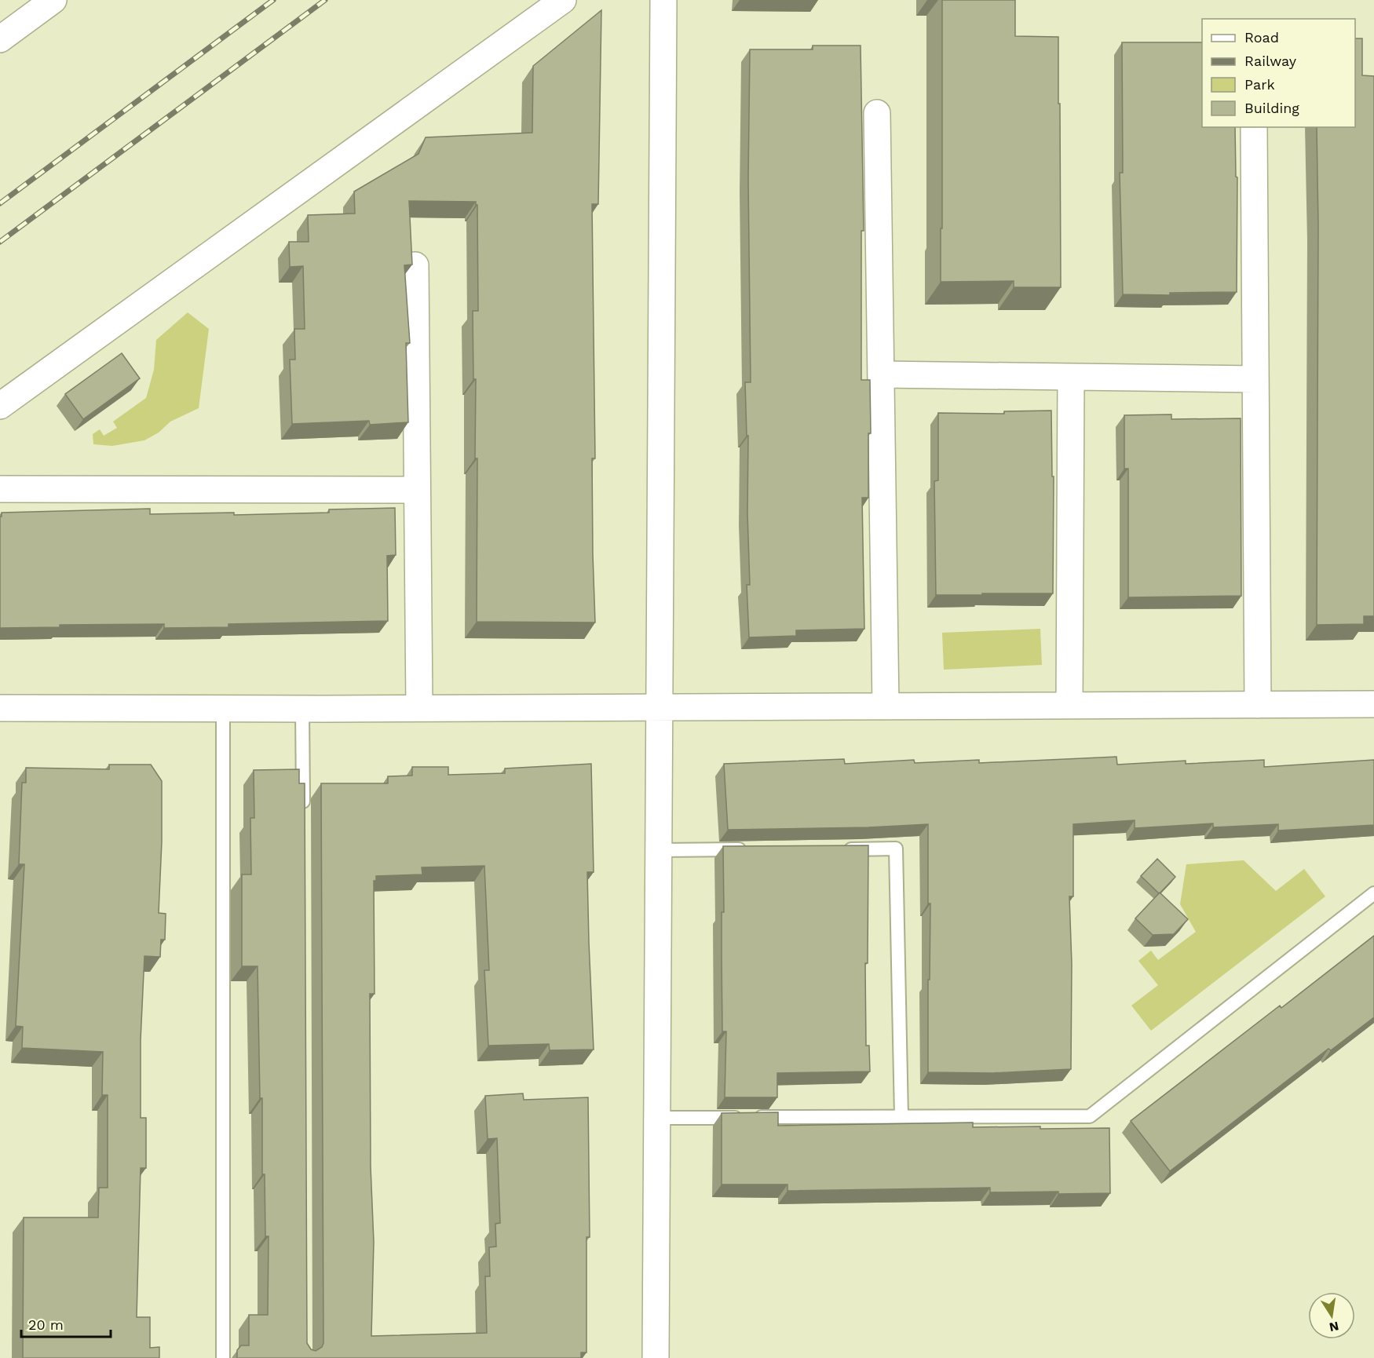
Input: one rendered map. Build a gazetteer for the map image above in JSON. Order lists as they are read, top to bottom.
{
  "legend": [
    "Road",
    "Railway",
    "Park",
    "Building"
  ],
  "scale_bar": "20 m",
  "north": "bottom"
}
